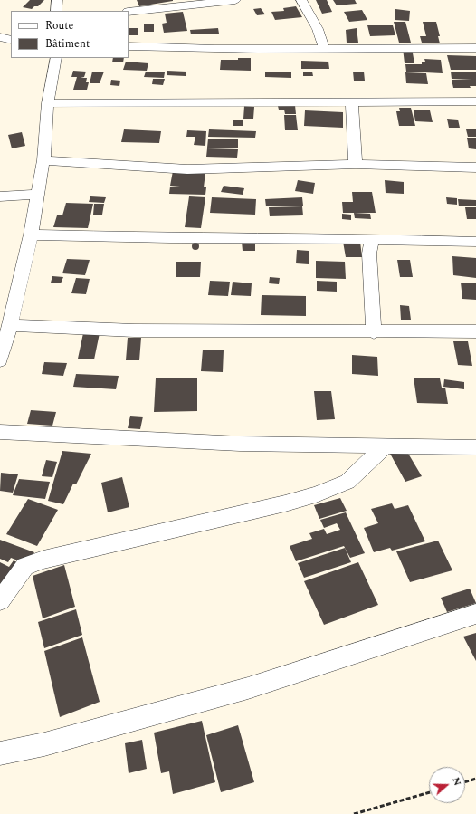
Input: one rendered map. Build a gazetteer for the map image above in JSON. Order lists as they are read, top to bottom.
{
  "legend": ["Route", "Bâtiment"],
  "north": "right"
}
